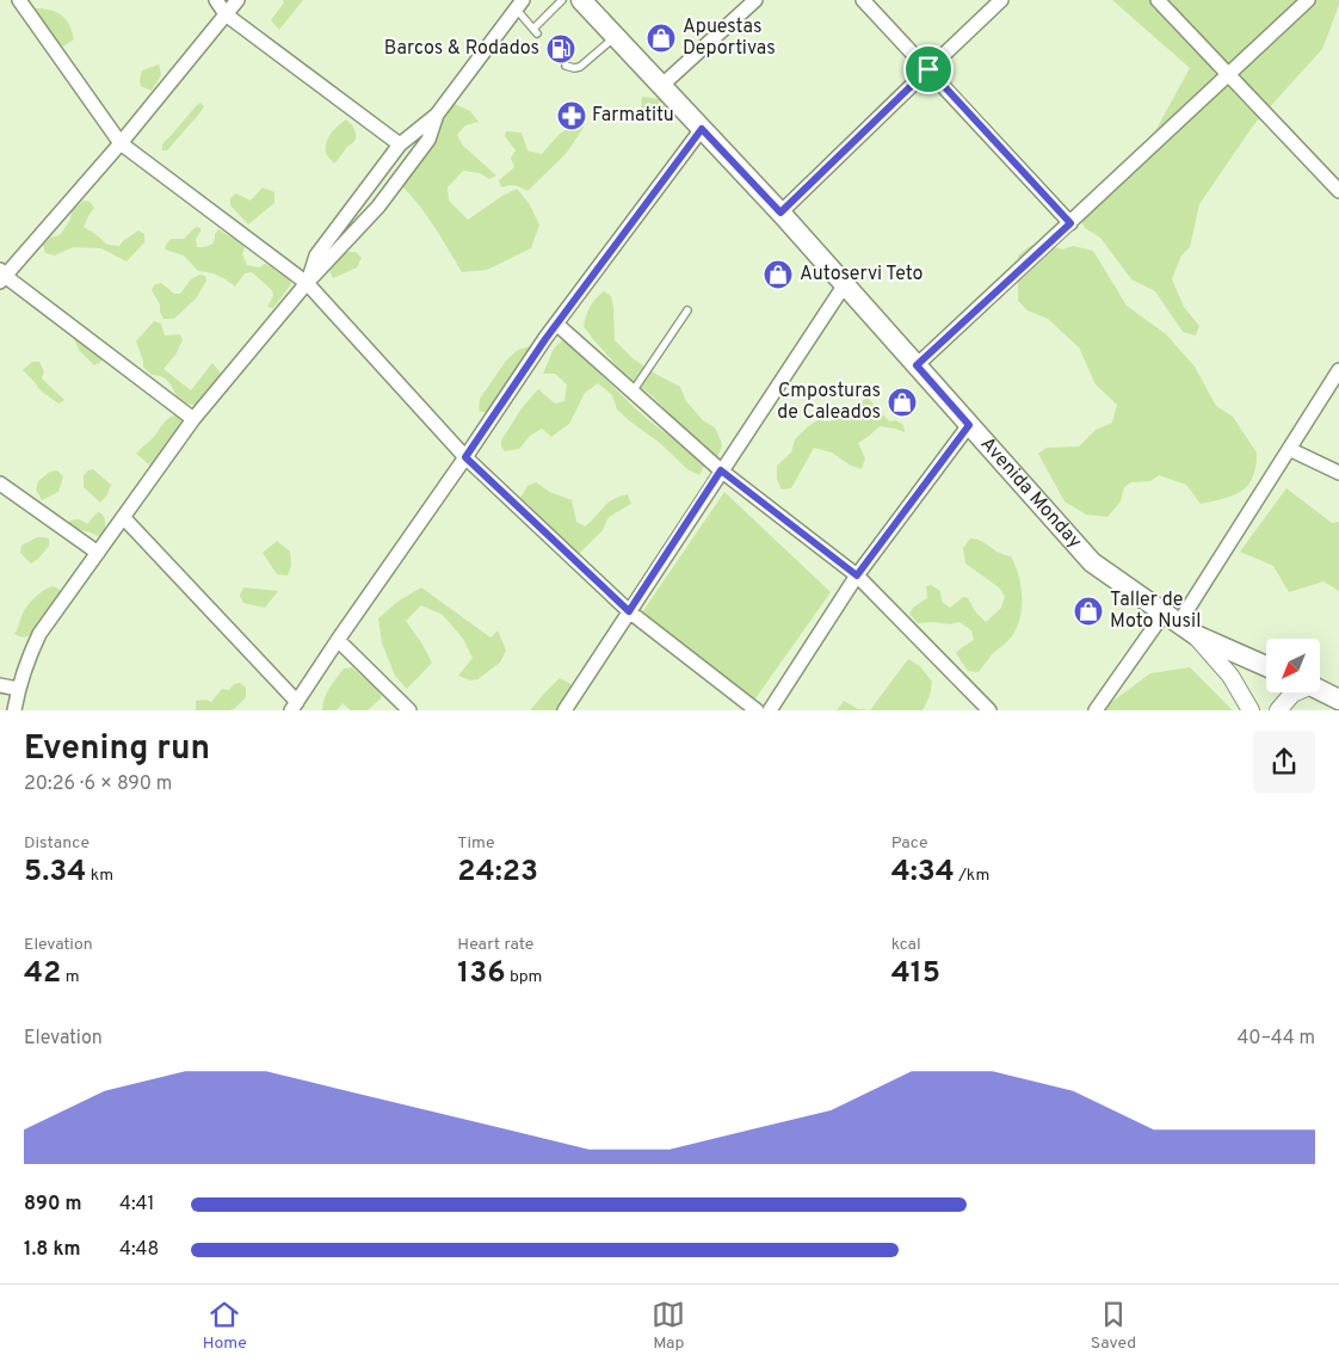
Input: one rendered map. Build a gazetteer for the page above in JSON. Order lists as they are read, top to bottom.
{
  "streets": {
    "main road": ["Avenida Monday"]
  },
  "places": {
    "shop": [
      "Apuestas Deportivas",
      "Autoservi Teto",
      "Cmposturas de Caleados",
      "Taller de Moto Nusil"
    ],
    "fuel station": ["Barcos & Rodados"],
    "pharmacy": ["Farmatitu"]
  },
  "north": "bottom left",
  "page": {
    "heading": ["Evening run", "20:26 · 6 × 890 m"],
    "stats": [
      ["Distance", "5.34 km"],
      ["Time", "24:23"],
      ["Pace", "4:34 /km"],
      ["Elevation", "42 m"],
      ["Heart rate", "136 bpm"],
      ["kcal", "415"]
    ],
    "chart": ["Elevation", "40–44 m"],
    "list": [
      {
        "name": "890 m",
        "note": "4:41"
      },
      {
        "name": "1.8 km",
        "note": "4:48"
      }
    ],
    "tabs": ["Home", "Map", "Saved"]
  }
}
